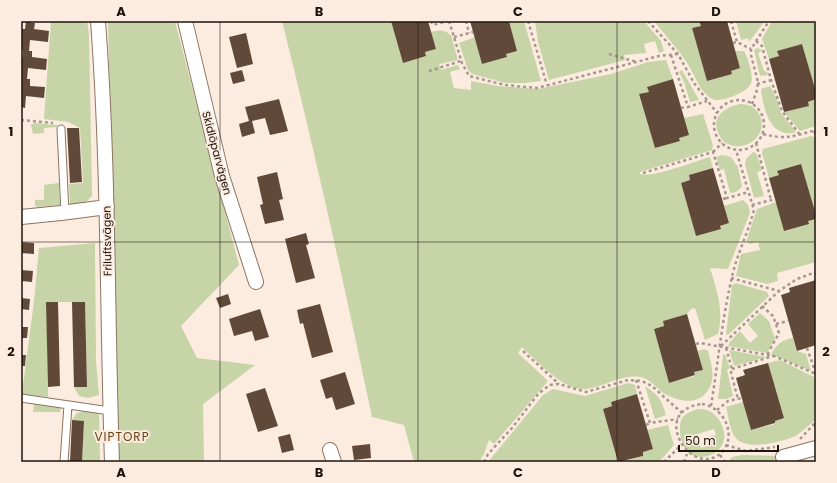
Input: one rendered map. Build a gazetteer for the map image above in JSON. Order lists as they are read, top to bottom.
{
  "streets": {
    "street": ["Skidlöparvägen", "Friluftsvägen"]
  },
  "districts": ["VIPTORP"],
  "scale_bar": "50 m",
  "grid": {
    "columns": [
      "A",
      "B",
      "C",
      "D"
    ],
    "rows": ["1", "2"]
  }
}
